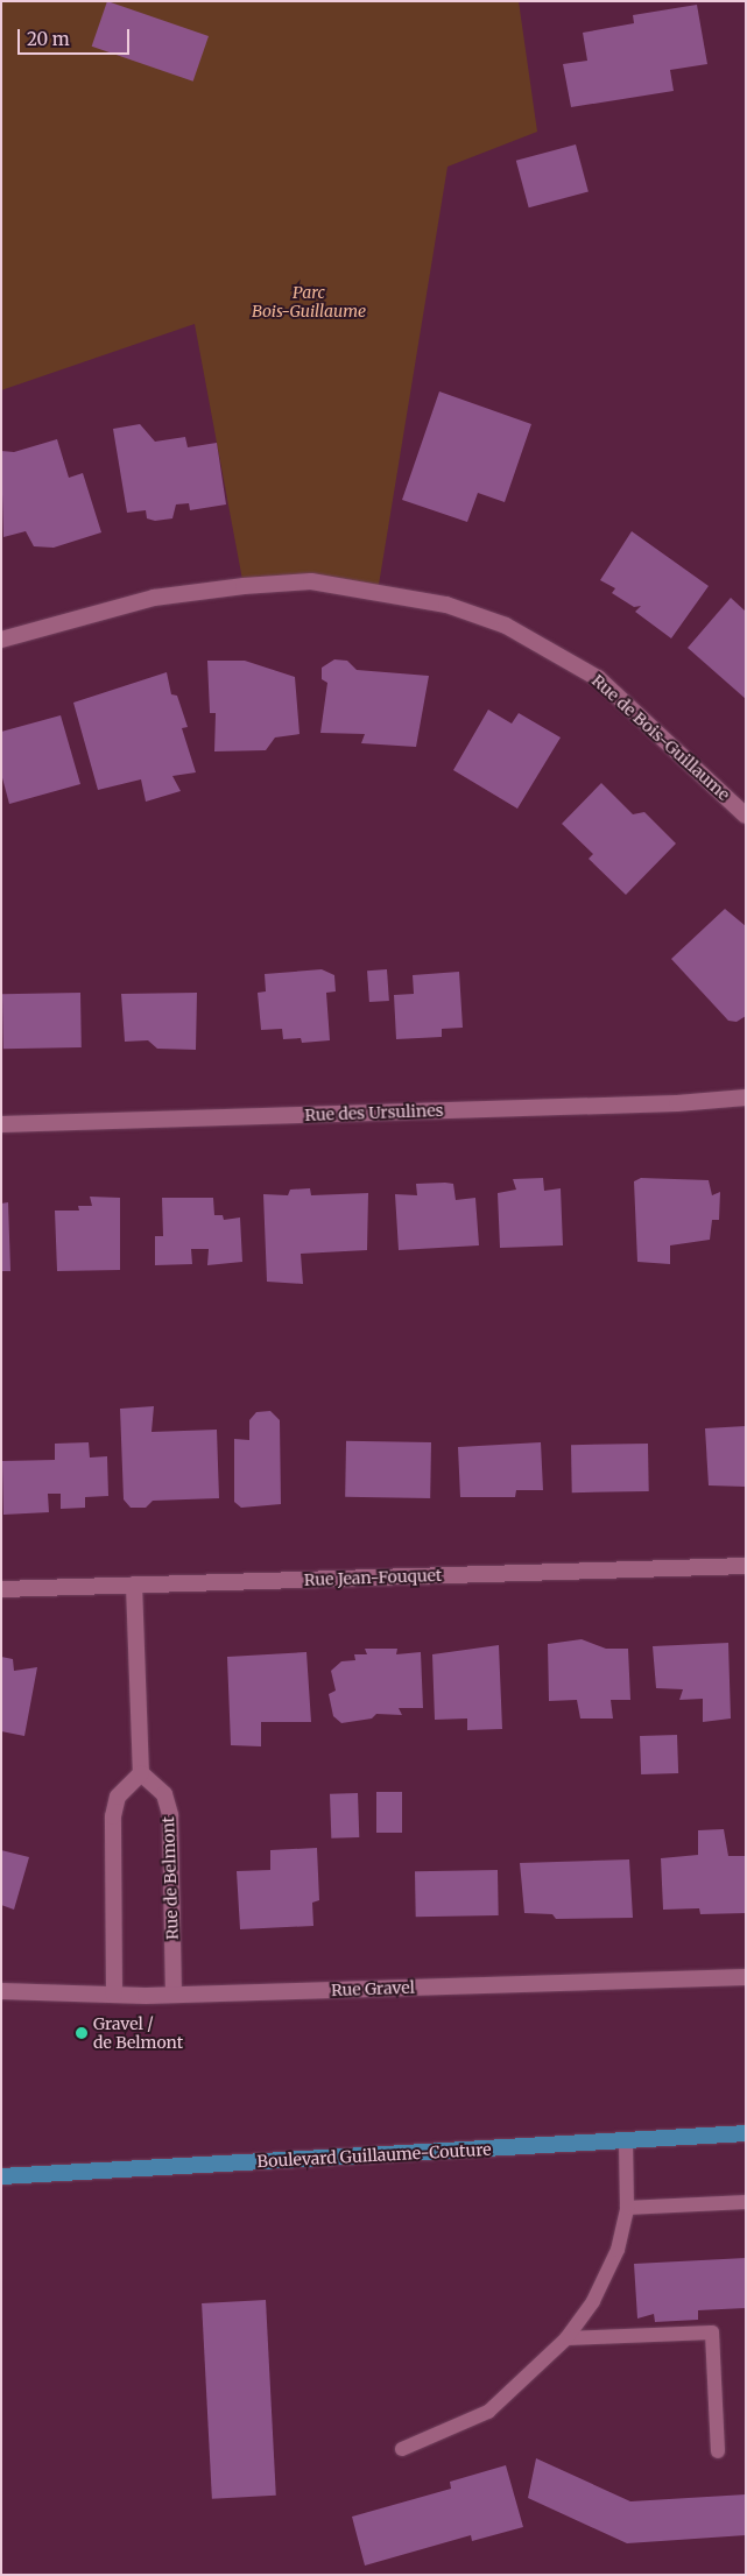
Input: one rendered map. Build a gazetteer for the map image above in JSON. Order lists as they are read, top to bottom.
{
  "streets": {
    "main road": ["Boulevard Guillaume-Couture"],
    "street": [
      "Rue de Bois-Guillaume",
      "Rue des Ursulines",
      "Rue Jean-Fouquet",
      "Rue de Belmont",
      "Rue Gravel"
    ]
  },
  "crossings": [
    ["Rue de Belmont", "Rue Gravel"]
  ],
  "parks": ["Parc Bois-Guillaume"],
  "places": ["Gravel / de Belmont"],
  "scale_bar": "20 m"
}
